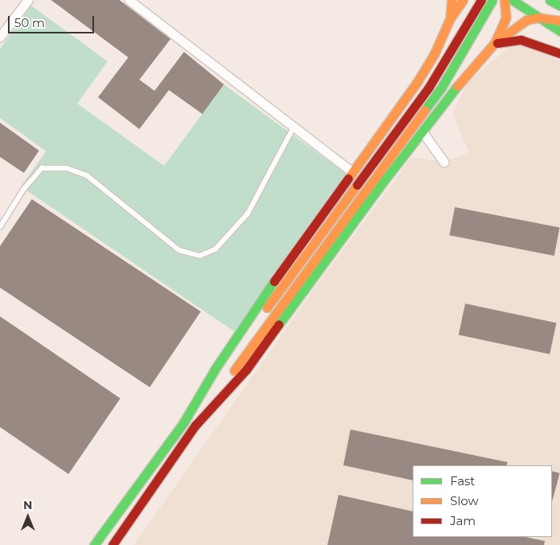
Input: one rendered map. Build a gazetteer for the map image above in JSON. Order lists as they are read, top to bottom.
{
  "legend": ["Fast", "Slow", "Jam"],
  "scale_bar": "50 m",
  "north": "top"
}
